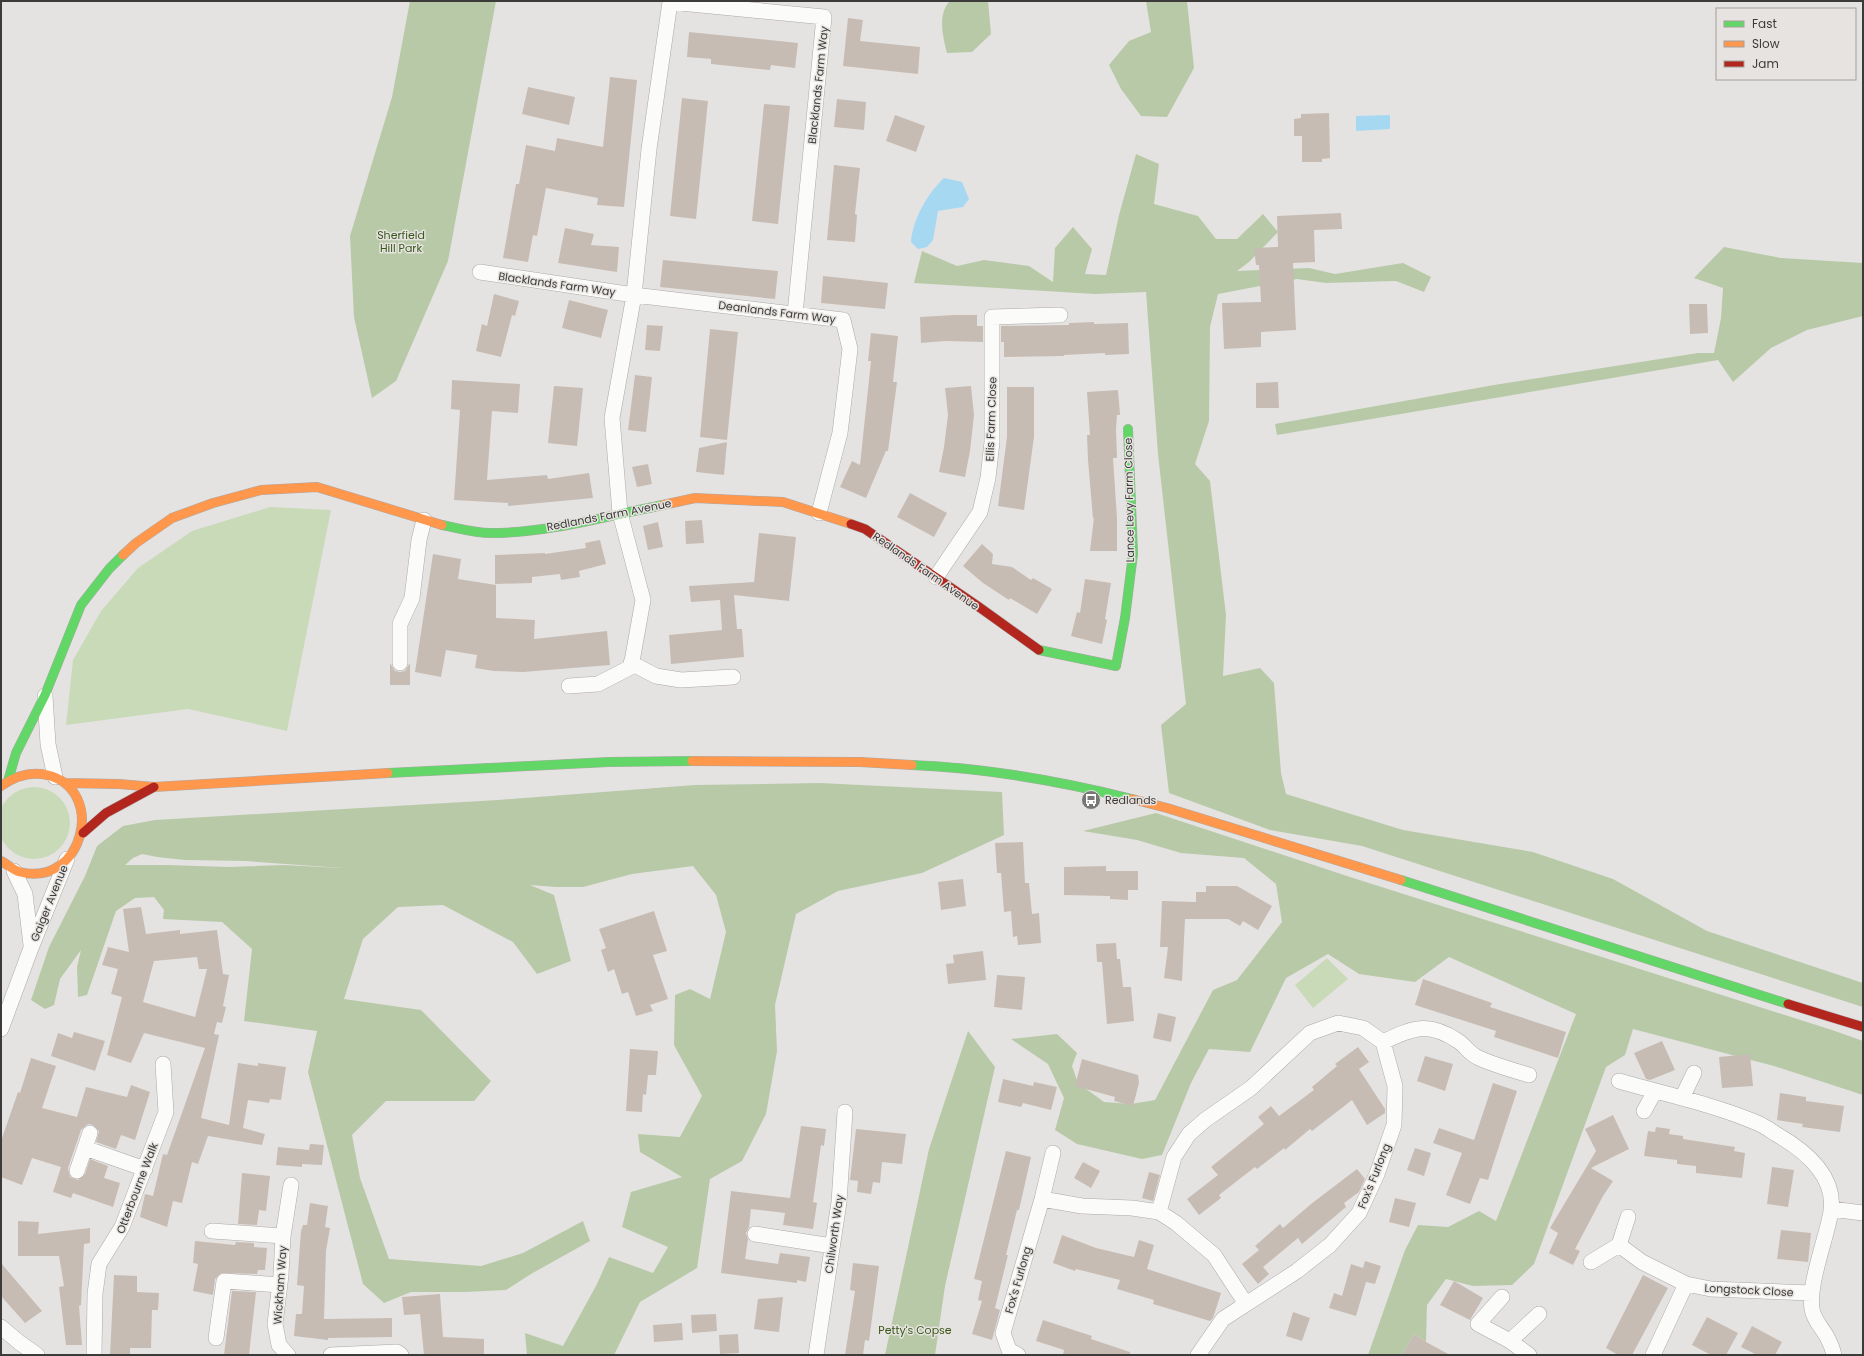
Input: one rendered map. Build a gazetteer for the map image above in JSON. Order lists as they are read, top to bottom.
{
  "streets": {
    "main road": ["Lance Levy Farm Close", "Redlands Farm Avenue"],
    "street": [
      "Blacklands Farm Way",
      "Deanlands Farm Way",
      "Ellis Farm Close",
      "Gaiger Avenue",
      "Fox's Furlong",
      "Otterbourne Walk",
      "Chilworth Way",
      "Wickham Way",
      "Longstock Close"
    ]
  },
  "crossings": [
    ["Blacklands Farm Way", "Deanlands Farm Way"],
    ["Blacklands Farm Way", "Redlands Farm Avenue"],
    ["Deanlands Farm Way", "Redlands Farm Avenue"],
    ["Ellis Farm Close", "Redlands Farm Avenue"],
    ["Lance Levy Farm Close", "Redlands Farm Avenue"]
  ],
  "parks": ["Sherfield Hill Park", "Petty's Copse"],
  "places": {
    "bus stop": ["Redlands"]
  },
  "legend": ["Fast", "Slow", "Jam"]
}
